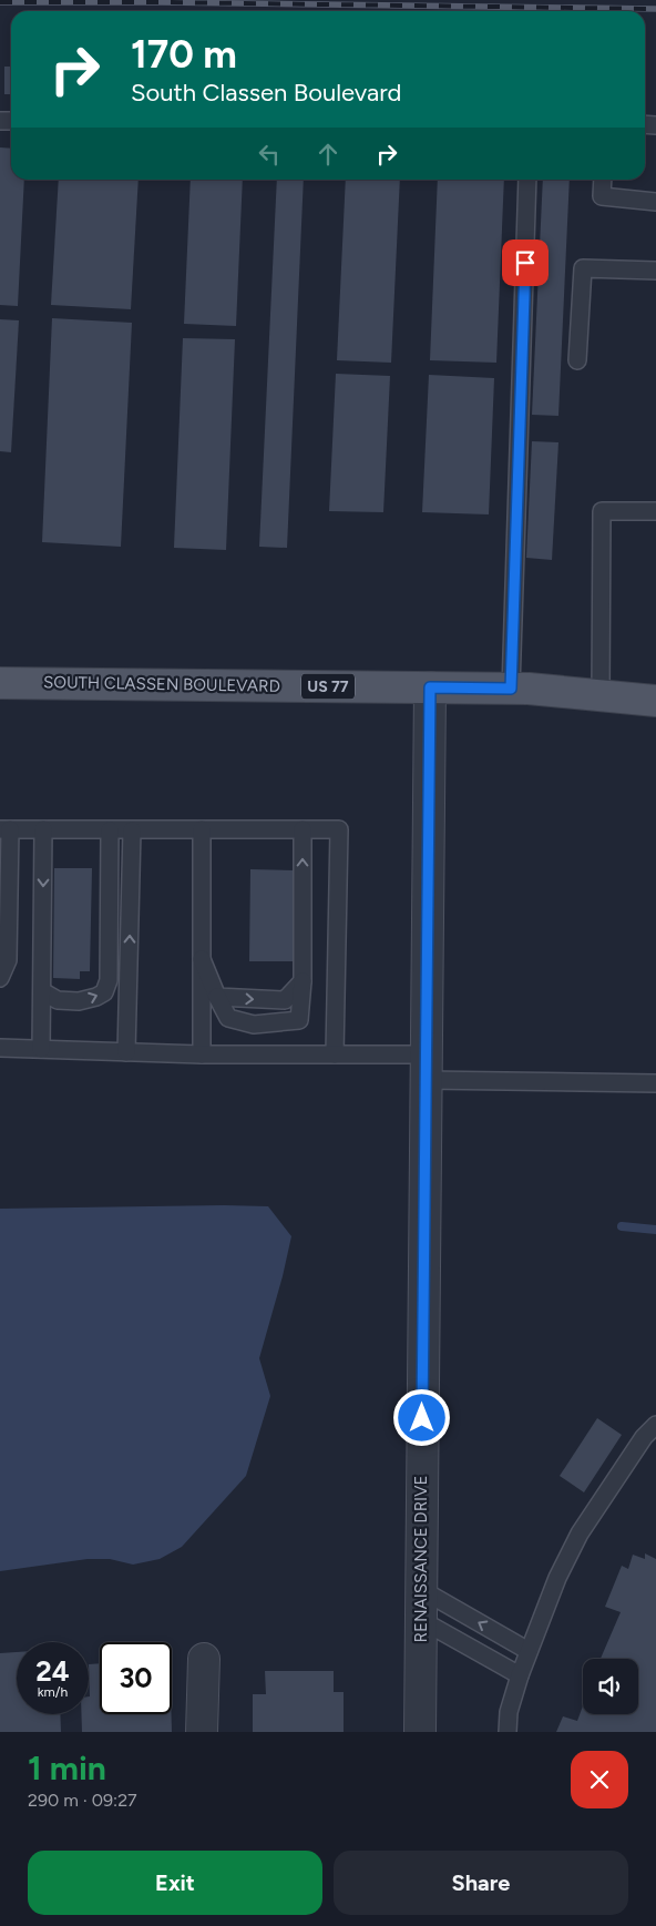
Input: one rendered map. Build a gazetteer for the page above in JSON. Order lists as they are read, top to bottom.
{
  "streets": {
    "main road": ["SOUTH CLASSEN BOULEVARD", "US 77"],
    "street": ["RENAISSANCE DRIVE"]
  },
  "crossings": [
    ["SOUTH CLASSEN BOULEVARD", "RENAISSANCE DRIVE"]
  ],
  "page": {
    "turn": ["170 m", "South Classen Boulevard"],
    "speed": "24 km/h",
    "limit": "30",
    "heading": ["1 min", "290 m · 09:27"],
    "buttons": ["Exit", "Share"]
  }
}
